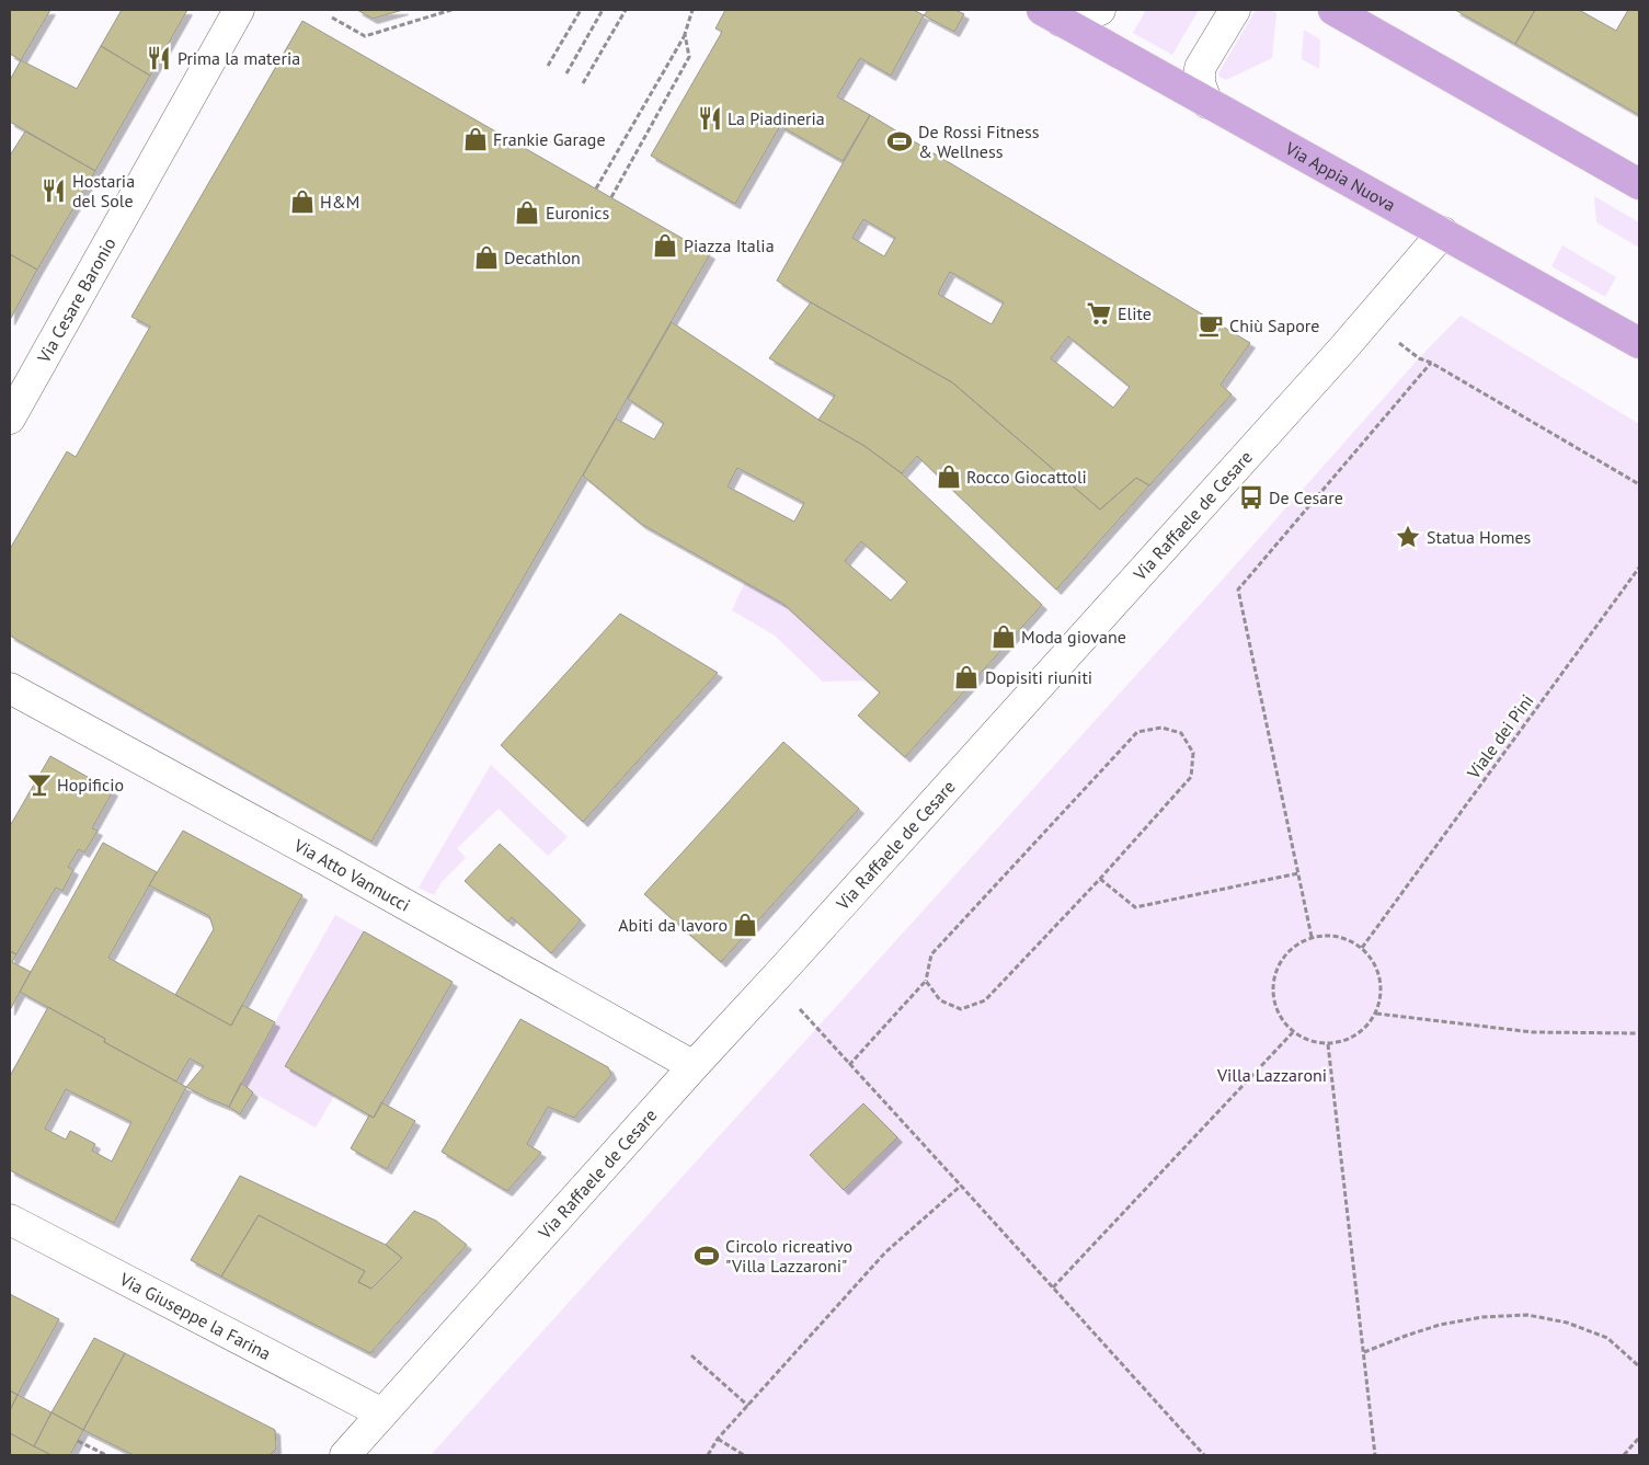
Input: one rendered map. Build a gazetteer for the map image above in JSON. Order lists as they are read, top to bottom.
{
  "streets": {
    "main road": ["Via Appia Nuova"],
    "street": [
      "Via Cesare Baronio",
      "Via Raffaele de Cesare",
      "Via Atto Vannucci",
      "Via Giuseppe la Farina"
    ],
    "path": ["Viale dei Pini"]
  },
  "crossings": [
    ["Via Appia Nuova", "Via Raffaele de Cesare"],
    ["Via Raffaele de Cesare", "Via Atto Vannucci"],
    ["Via Raffaele de Cesare", "Via Giuseppe la Farina"]
  ],
  "parks": ["Villa Lazzaroni"],
  "places": {
    "restaurant": ["Prima la materia", "La Piadineria", "Hostaria del Sole"],
    "shop": [
      "Frankie Garage",
      "H&M",
      "Euronics",
      "Piazza Italia",
      "Decathlon",
      "Rocco Giocattoli",
      "Moda giovane",
      "Dopisiti riuniti",
      "Abiti da lavoro"
    ],
    "sports": ["De Rossi Fitness & Wellness", "Circolo ricreativo \"Villa Lazzaroni\""],
    "supermarket": ["Elite"],
    "cafe": ["Chiù Sapore"],
    "bus stop": ["De Cesare"],
    "place": ["Statua Homes"],
    "bar": ["Hopificio"]
  }
}
